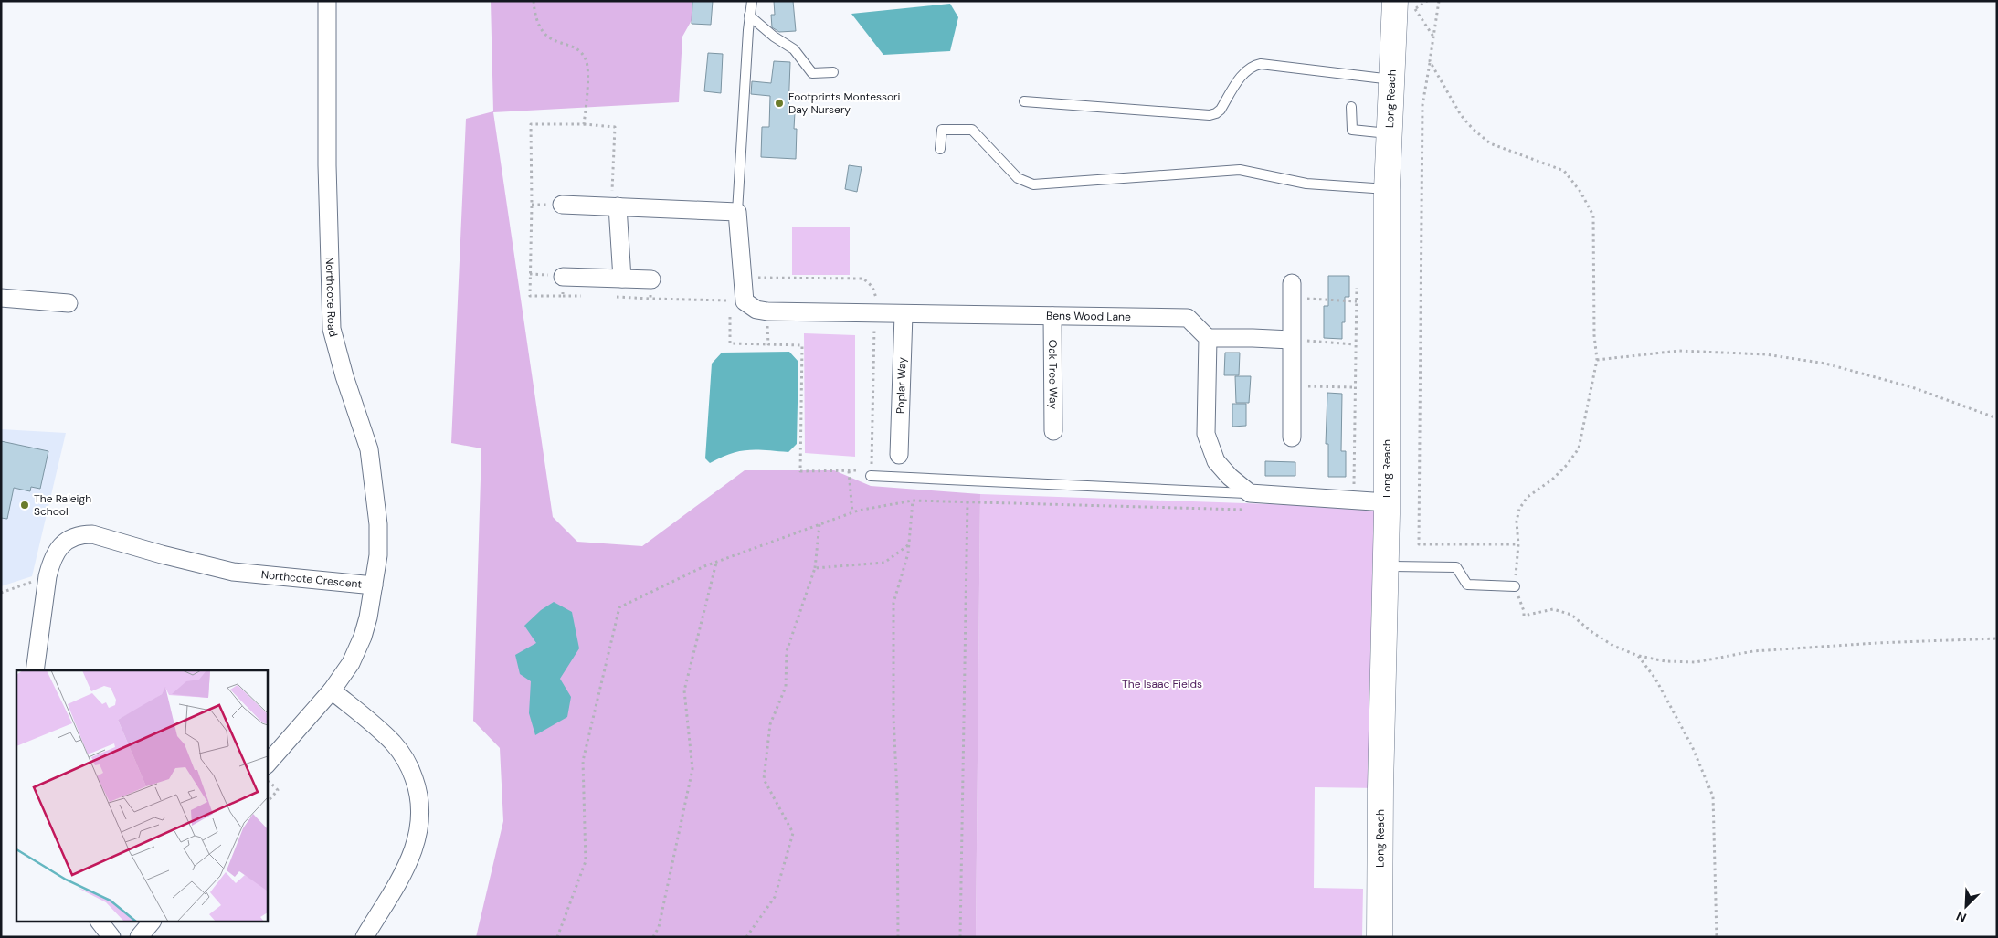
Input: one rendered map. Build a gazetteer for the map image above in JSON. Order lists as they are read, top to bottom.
{
  "streets": {
    "street": [
      "Long Reach",
      "Northcote Road",
      "Bens Wood Lane",
      "Oak Tree Way",
      "Poplar Way",
      "Northcote Crescent"
    ]
  },
  "crossings": [
    ["Northcote Road", "Northcote Crescent"],
    ["Bens Wood Lane", "Oak Tree Way"],
    ["Bens Wood Lane", "Poplar Way"]
  ],
  "parks": ["The Isaac Fields"],
  "places": ["Footprints Montessori Day Nursery", "The Raleigh School"],
  "north": "bottom left"
}
